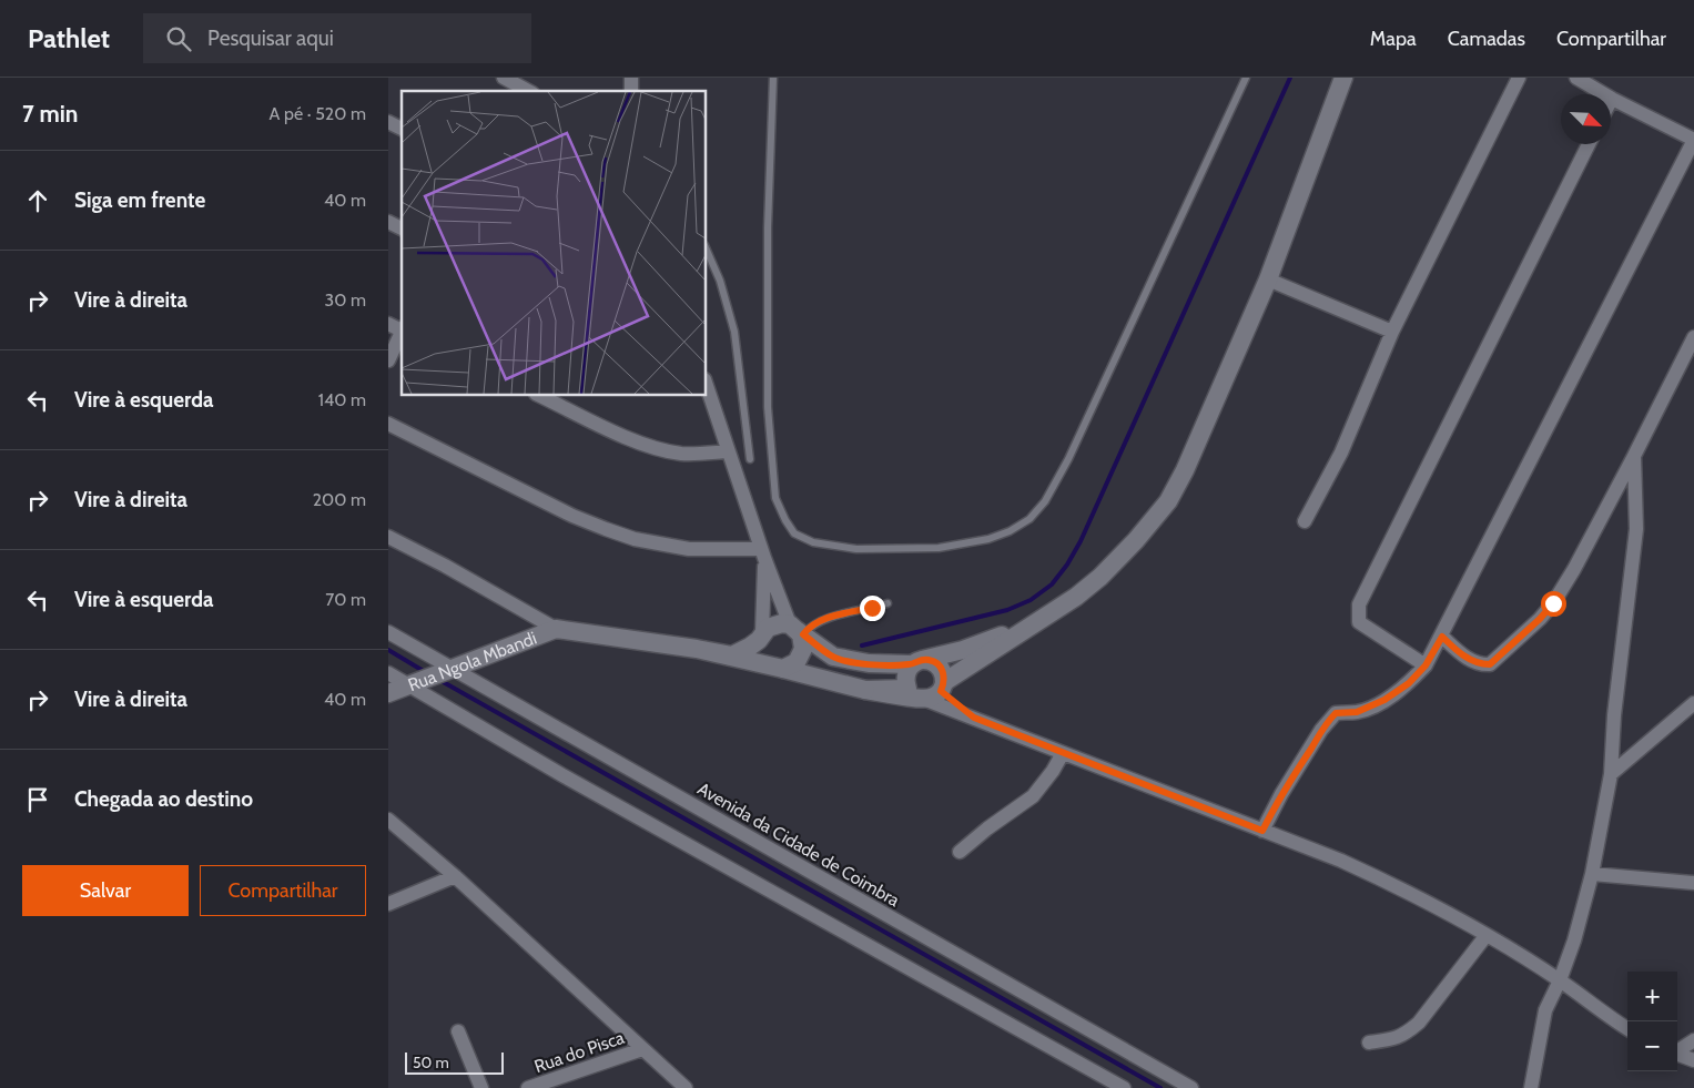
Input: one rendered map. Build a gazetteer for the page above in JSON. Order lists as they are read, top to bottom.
{
  "streets": {
    "street": ["Rua Ngola Mbandi", "Avenida da Cidade de Coimbra", "Rua do Pisca"]
  },
  "crossings": [
    ["Rua Ngola Mbandi", "Avenida da Cidade de Coimbra"]
  ],
  "scale_bar": "50 m",
  "north": "bottom right",
  "page": {
    "header": "Pathlet",
    "search": "Pesquisar aqui",
    "nav": ["Mapa", "Camadas", "Compartilhar"],
    "heading": ["7 min", "A pé · 520 m"],
    "list": [
      ["Siga em frente", "40 m"],
      ["Vire à direita", "30 m"],
      ["Vire à esquerda", "140 m"],
      ["Vire à direita", "200 m"],
      ["Vire à esquerda", "70 m"],
      ["Vire à direita", "40 m"],
      "Chegada ao destino"
    ],
    "buttons": ["Salvar", "Compartilhar"],
    "map_buttons": ["+", "−"],
    "scale": "50 m"
  }
}
